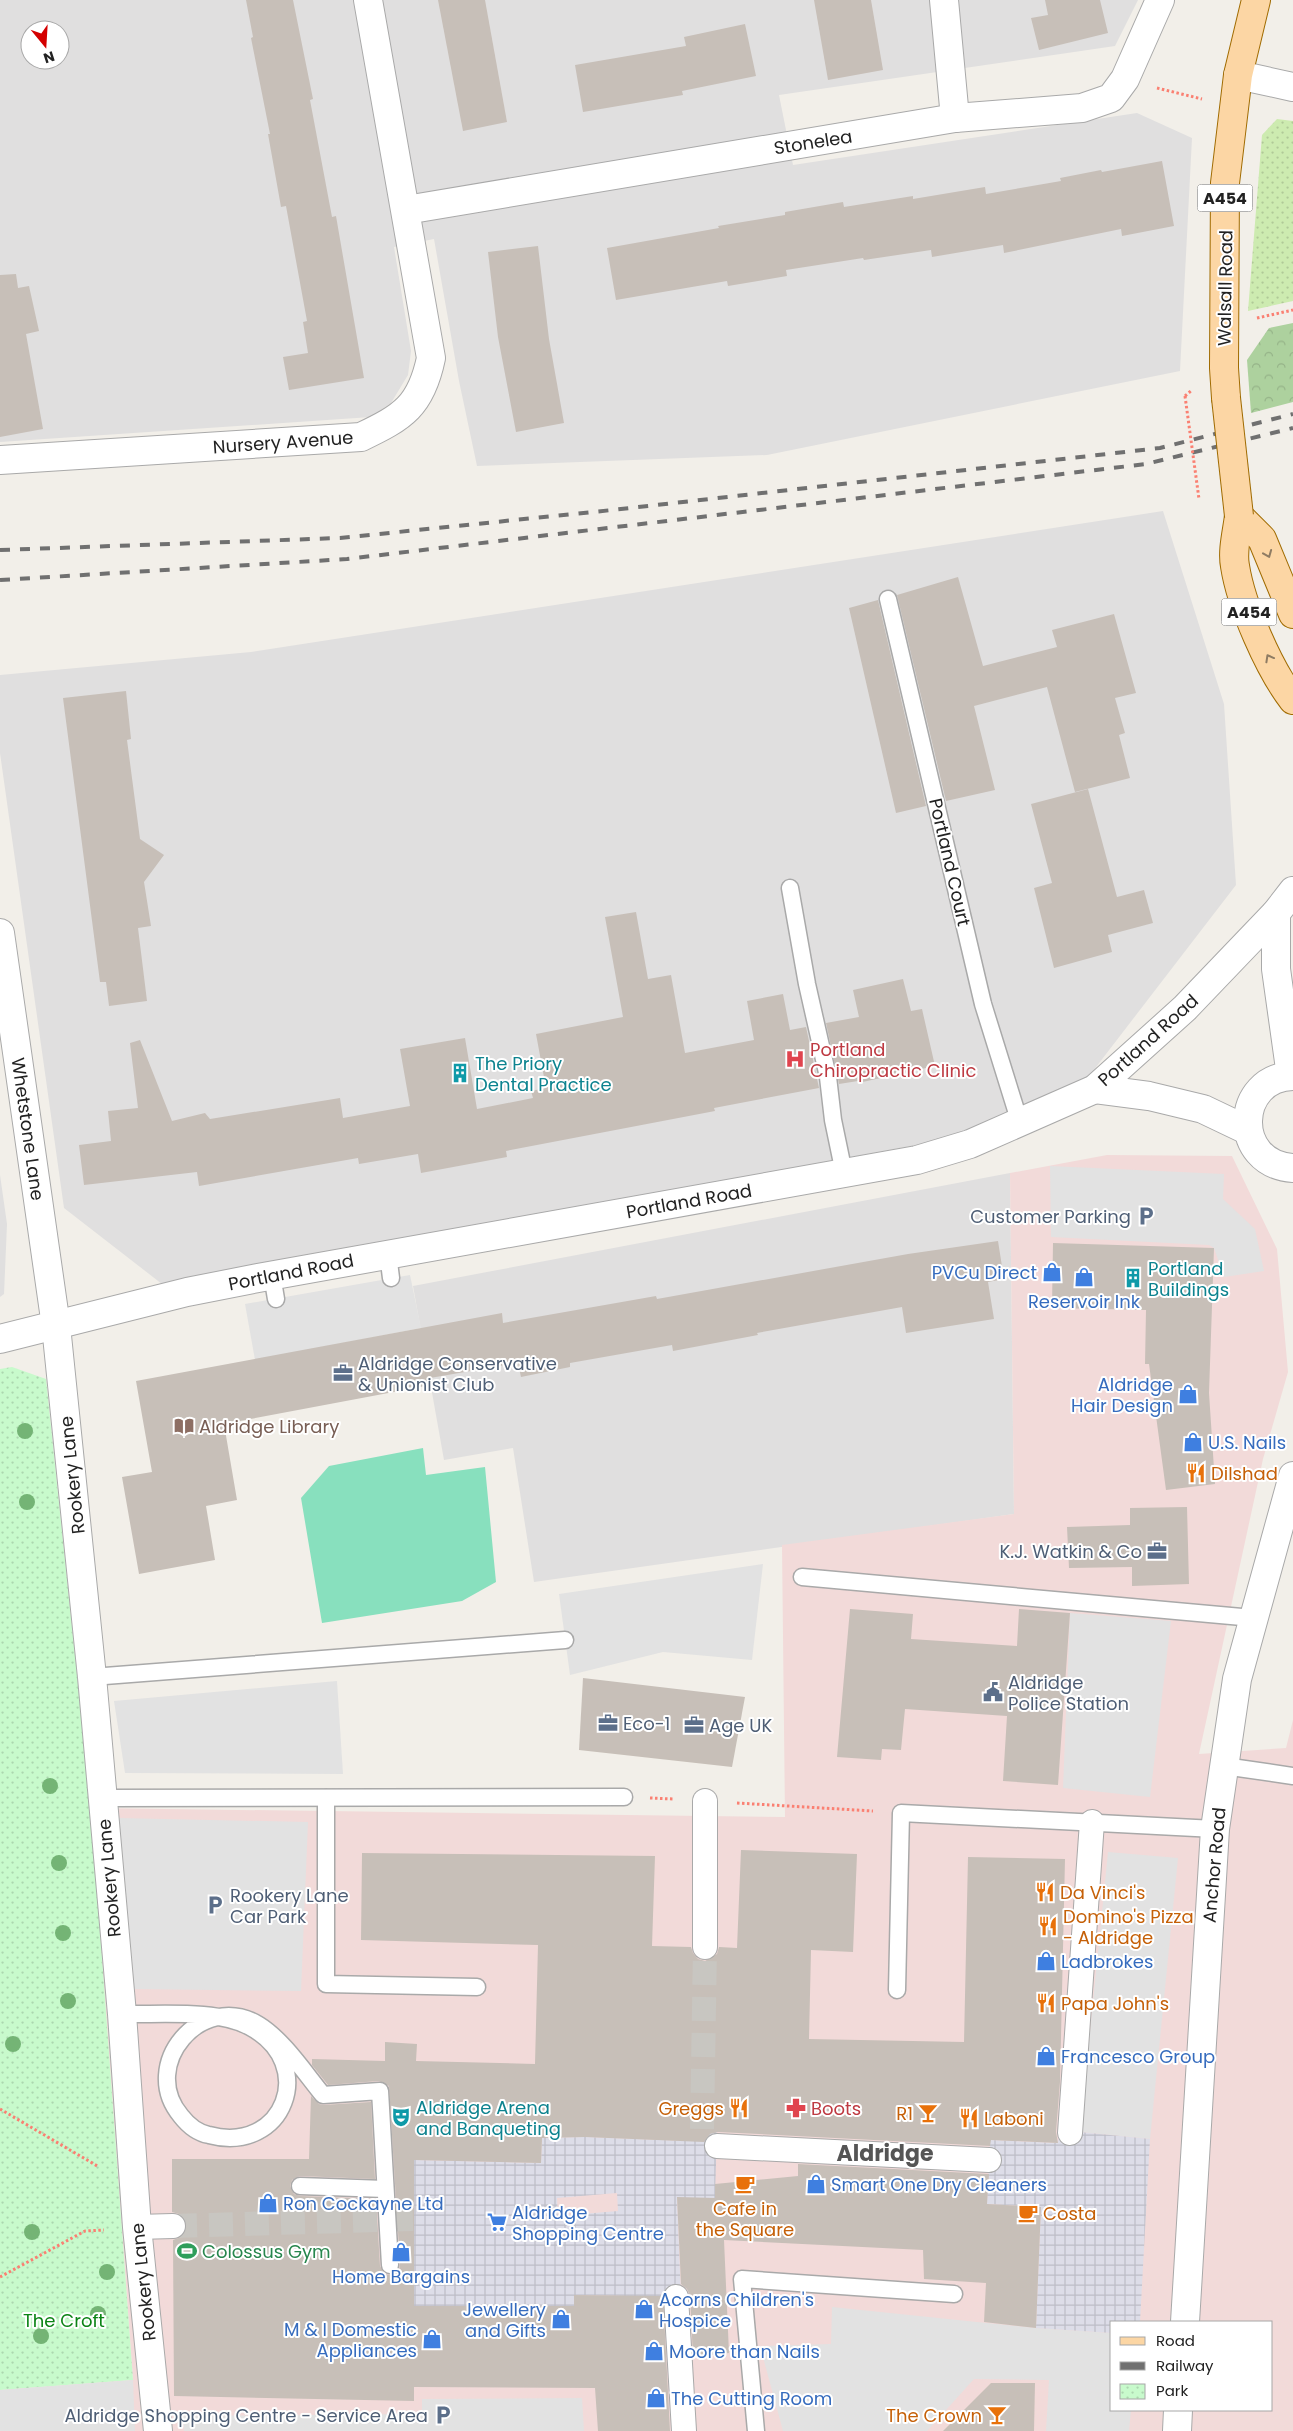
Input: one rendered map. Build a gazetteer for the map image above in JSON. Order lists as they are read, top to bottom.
{
  "streets": {
    "main road": ["A454", "Walsall Road"],
    "street": [
      "Stonelea",
      "Nursery Avenue",
      "Portland Road",
      "Whetstone Lane",
      "Rookery Lane",
      "Anchor Road"
    ],
    "lane": ["Portland Court"]
  },
  "crossings": [
    ["Stonelea", "Nursery Avenue"],
    ["A454", "Walsall Road"],
    ["Portland Court", "Portland Road"],
    ["Portland Road", "Whetstone Lane"],
    ["Portland Road", "Rookery Lane"],
    ["Whetstone Lane", "Rookery Lane"]
  ],
  "districts": ["Aldridge"],
  "parks": ["The Croft"],
  "places": {
    "hospital": ["Portland Chiropractic Clinic"],
    "building": ["The Priory Dental Practice", "Portland Buildings"],
    "parking": ["Customer Parking", "Rookery Lane Car Park", "Aldridge Shopping Centre - Service Area"],
    "shop": [
      "PVCu Direct",
      "Reservoir Ink",
      "Aldridge Hair Design",
      "U.S. Nails",
      "Ladbrokes",
      "Francesco Group",
      "Smart One Dry Cleaners",
      "Ron Cockayne Ltd",
      "Home Bargains",
      "Acorns Children's Hospice",
      "Jewellery and Gifts",
      "M & I Domestic Appliances",
      "Moore than Nails",
      "The Cutting Room"
    ],
    "office": [
      "Aldridge Conservative & Unionist Club",
      "K.J. Watkin & Co",
      "Eco-1",
      "Age UK"
    ],
    "library": ["Aldridge Library"],
    "restaurant": [
      "Dilshad",
      "Da Vinci's",
      "Domino's Pizza - Aldridge",
      "Papa John's",
      "Greggs",
      "Laboni"
    ],
    "public building": ["Aldridge Police Station"],
    "pharmacy": ["Boots"],
    "bar": ["R1", "The Crown"],
    "theatre": ["Aldridge Arena and Banqueting"],
    "cafe": ["Cafe in the Square", "Costa"],
    "supermarket": ["Aldridge Shopping Centre"],
    "sports": ["Colossus Gym"]
  },
  "legend": ["Road", "Railway", "Park"],
  "north": "bottom"
}
